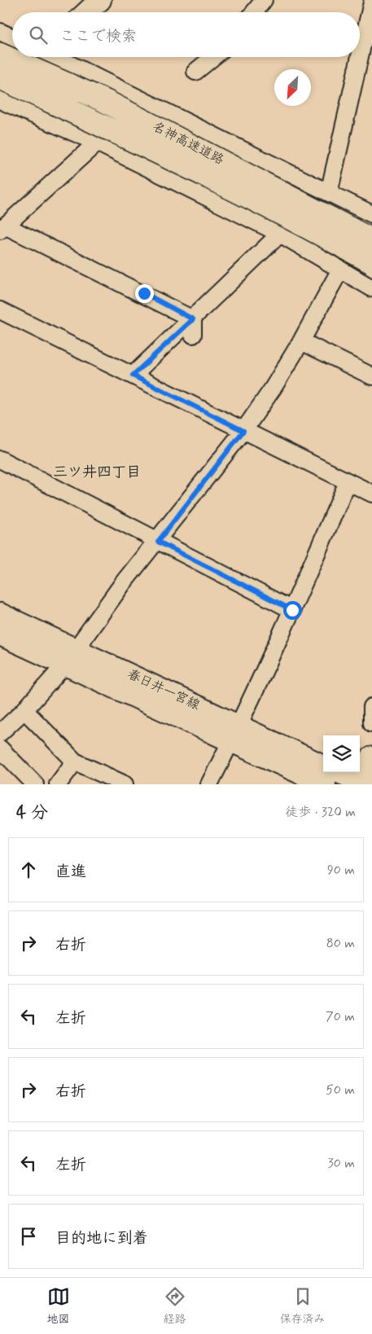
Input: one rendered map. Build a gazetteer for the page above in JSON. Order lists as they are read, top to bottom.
{
  "streets": {
    "highway": ["名神高速道路"],
    "main road": ["春日井一宮線"]
  },
  "districts": ["三ツ井四丁目"],
  "north": "bottom left",
  "page": {
    "search": "ここで検索",
    "heading": ["4 分", "徒歩 · 320 m"],
    "list": [
      ["直進", "90 m"],
      ["右折", "80 m"],
      ["左折", "70 m"],
      ["右折", "50 m"],
      ["左折", "30 m"],
      "目的地に到着"
    ],
    "nav": ["地図", "経路", "保存済み"]
  }
}
